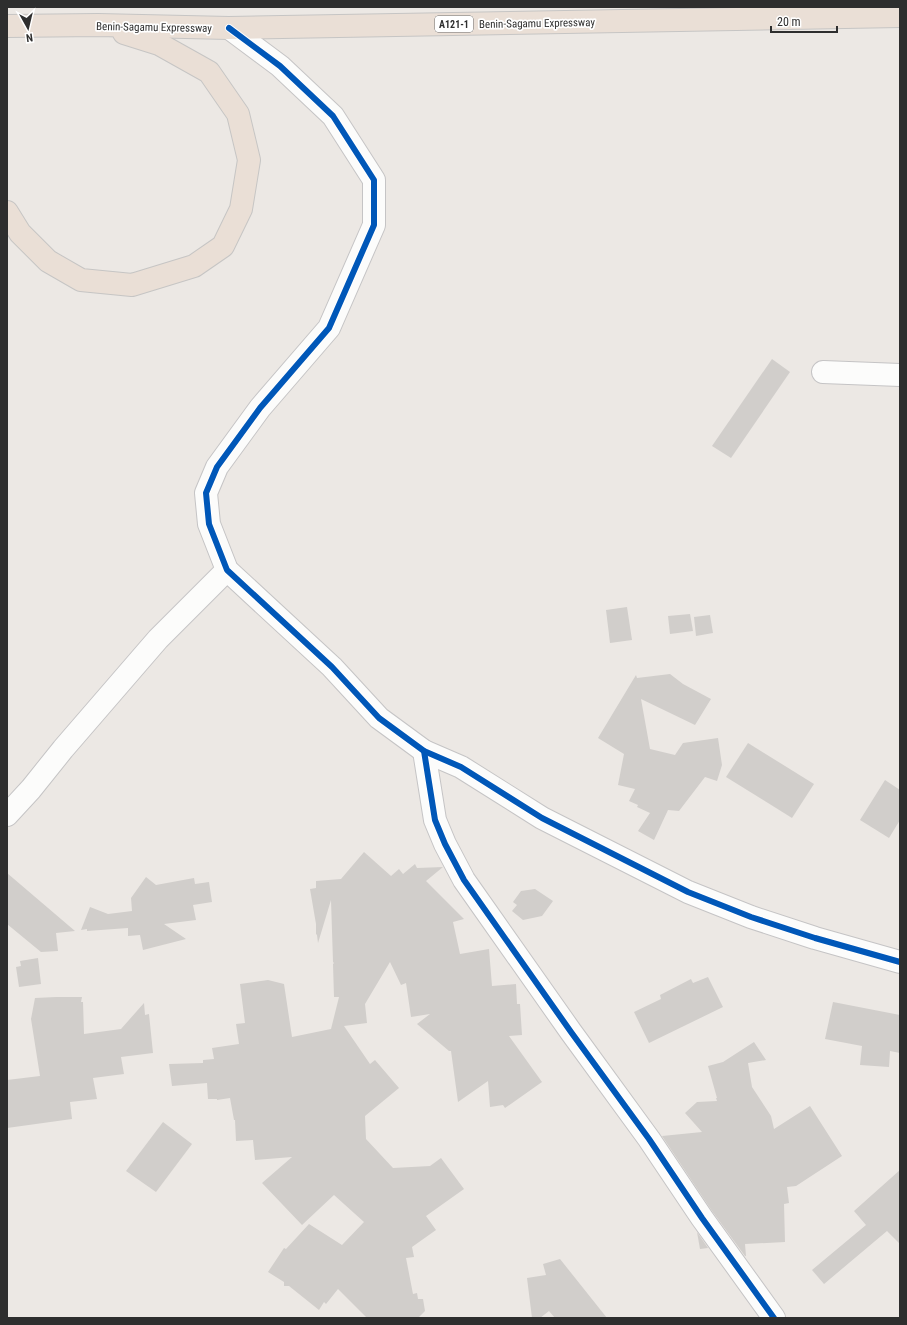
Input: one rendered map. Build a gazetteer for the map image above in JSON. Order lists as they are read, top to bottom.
{
  "streets": {
    "highway": ["Benin-Sagamu Expressway", "A121-1"]
  },
  "scale_bar": "20 m",
  "north": "bottom"
}
